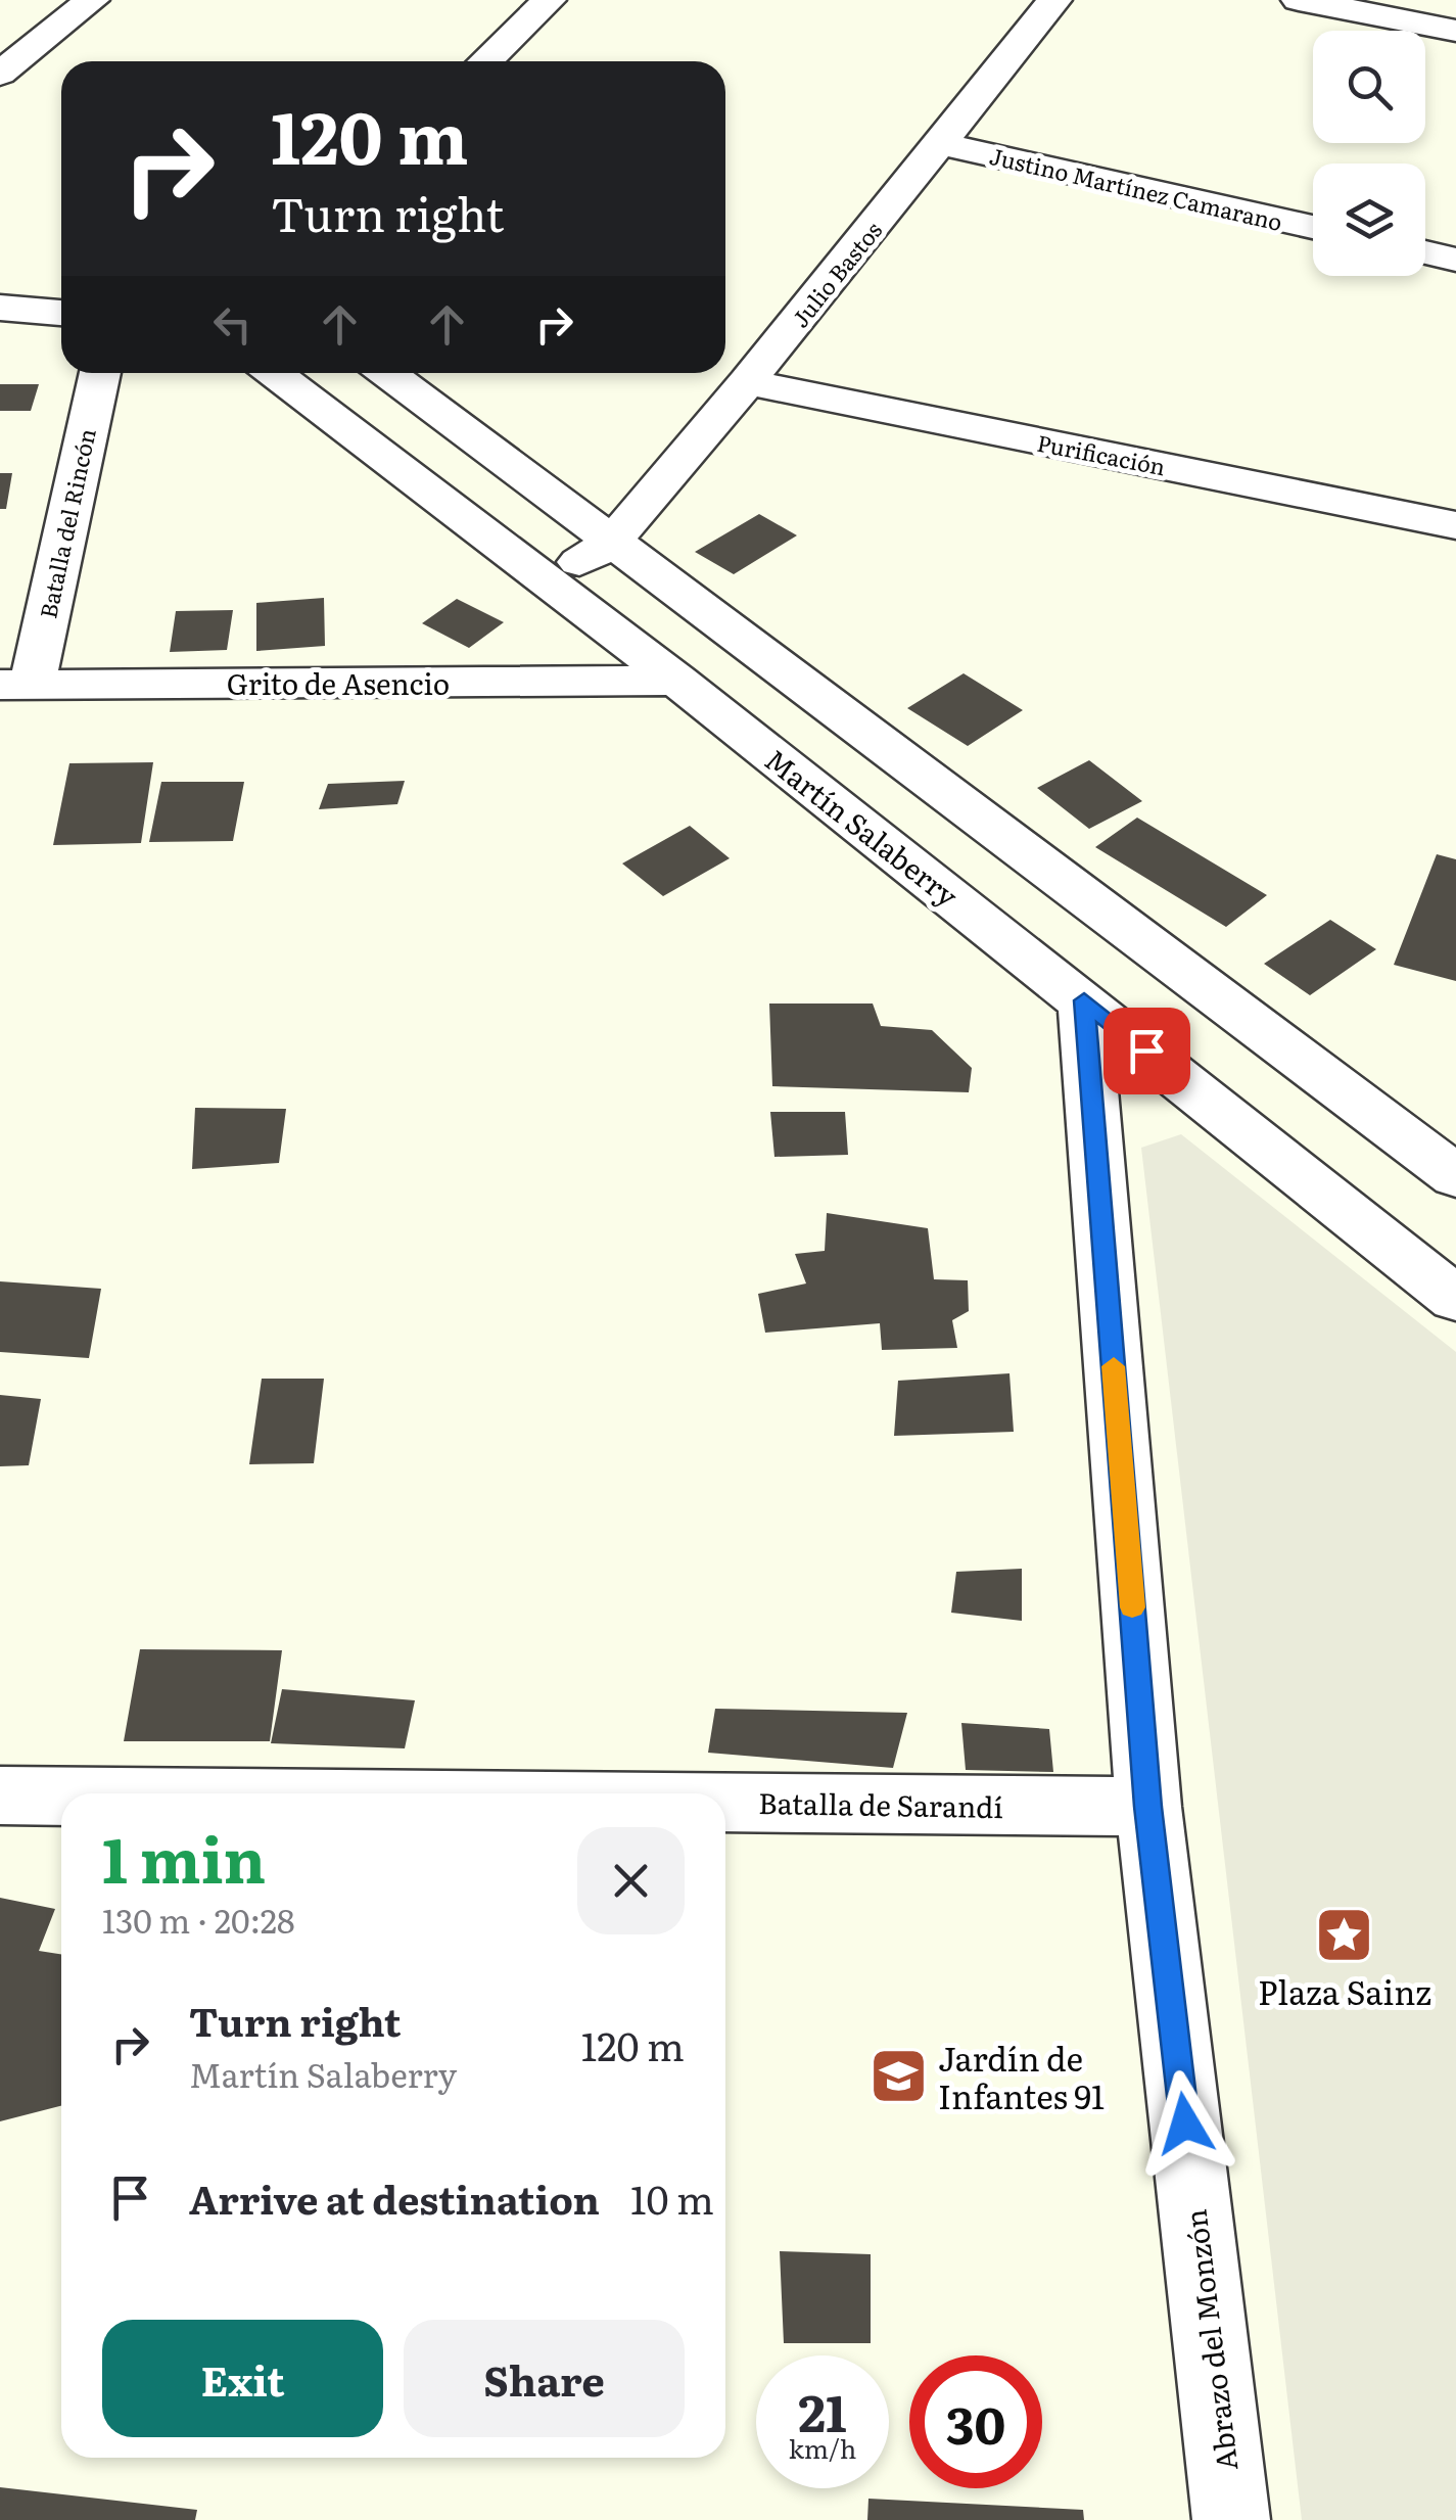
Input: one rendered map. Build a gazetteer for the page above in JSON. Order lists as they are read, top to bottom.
{
  "streets": {
    "street": [
      "Justino Martínez Camarano",
      "Julio Bastos",
      "Purificación",
      "Batalla del Rincón",
      "Grito de Asencio",
      "Martín Salaberry",
      "Batalla de Sarandí",
      "Abrazo del Monzón"
    ]
  },
  "crossings": [
    ["Justino Martínez Camarano", "Julio Bastos"],
    ["Julio Bastos", "Purificación"],
    ["Batalla del Rincón", "Grito de Asencio"],
    ["Grito de Asencio", "Martín Salaberry"],
    ["Martín Salaberry", "Abrazo del Monzón"],
    ["Batalla de Sarandí", "Abrazo del Monzón"]
  ],
  "places": {
    "place": ["Plaza Sainz"],
    "school or university": ["Jardín de Infantes 91"]
  },
  "page": {
    "turn": ["120 m", "Turn right"],
    "heading": ["1 min", "130 m · 20:28"],
    "list": [
      {
        "name": "Turn right",
        "note": "Martín Salaberry",
        "value": "120 m"
      },
      {
        "name": "Arrive at destination",
        "value": "10 m"
      }
    ],
    "buttons": ["Exit", "Share"],
    "speed": "21 km/h",
    "limit": "30"
  }
}
